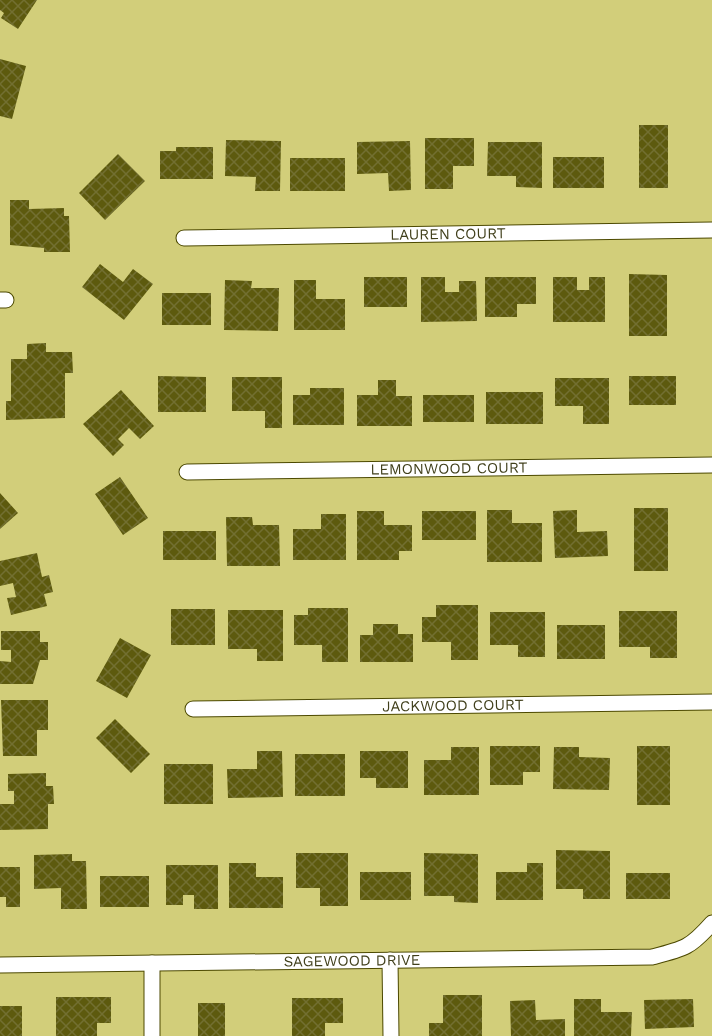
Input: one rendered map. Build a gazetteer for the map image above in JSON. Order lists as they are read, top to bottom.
{
  "streets": {
    "street": [
      "LAUREN COURT",
      "LEMONWOOD COURT",
      "JACKWOOD COURT",
      "SAGEWOOD DRIVE"
    ]
  }
}
